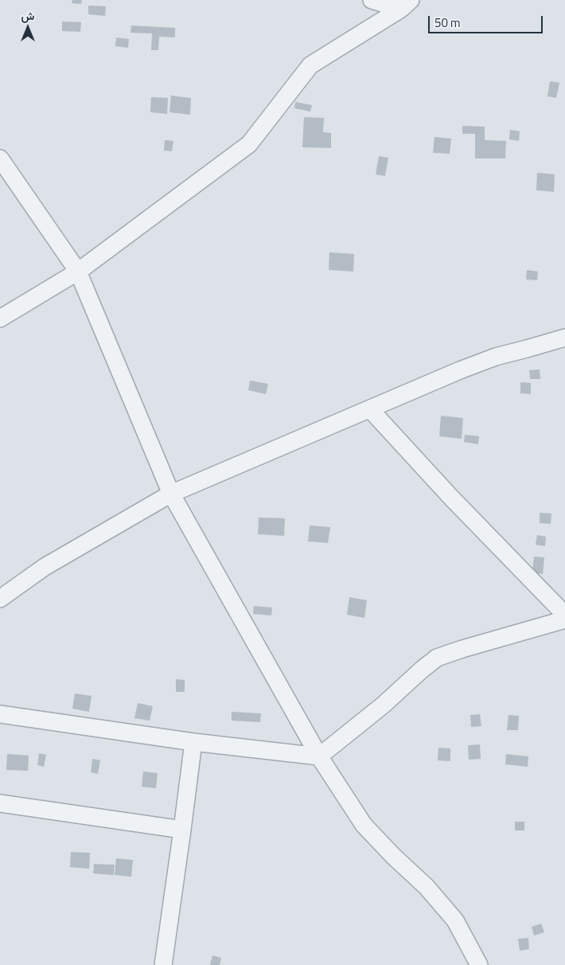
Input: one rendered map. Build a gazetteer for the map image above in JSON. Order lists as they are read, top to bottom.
{
  "scale_bar": "50 m",
  "north": "top"
}
